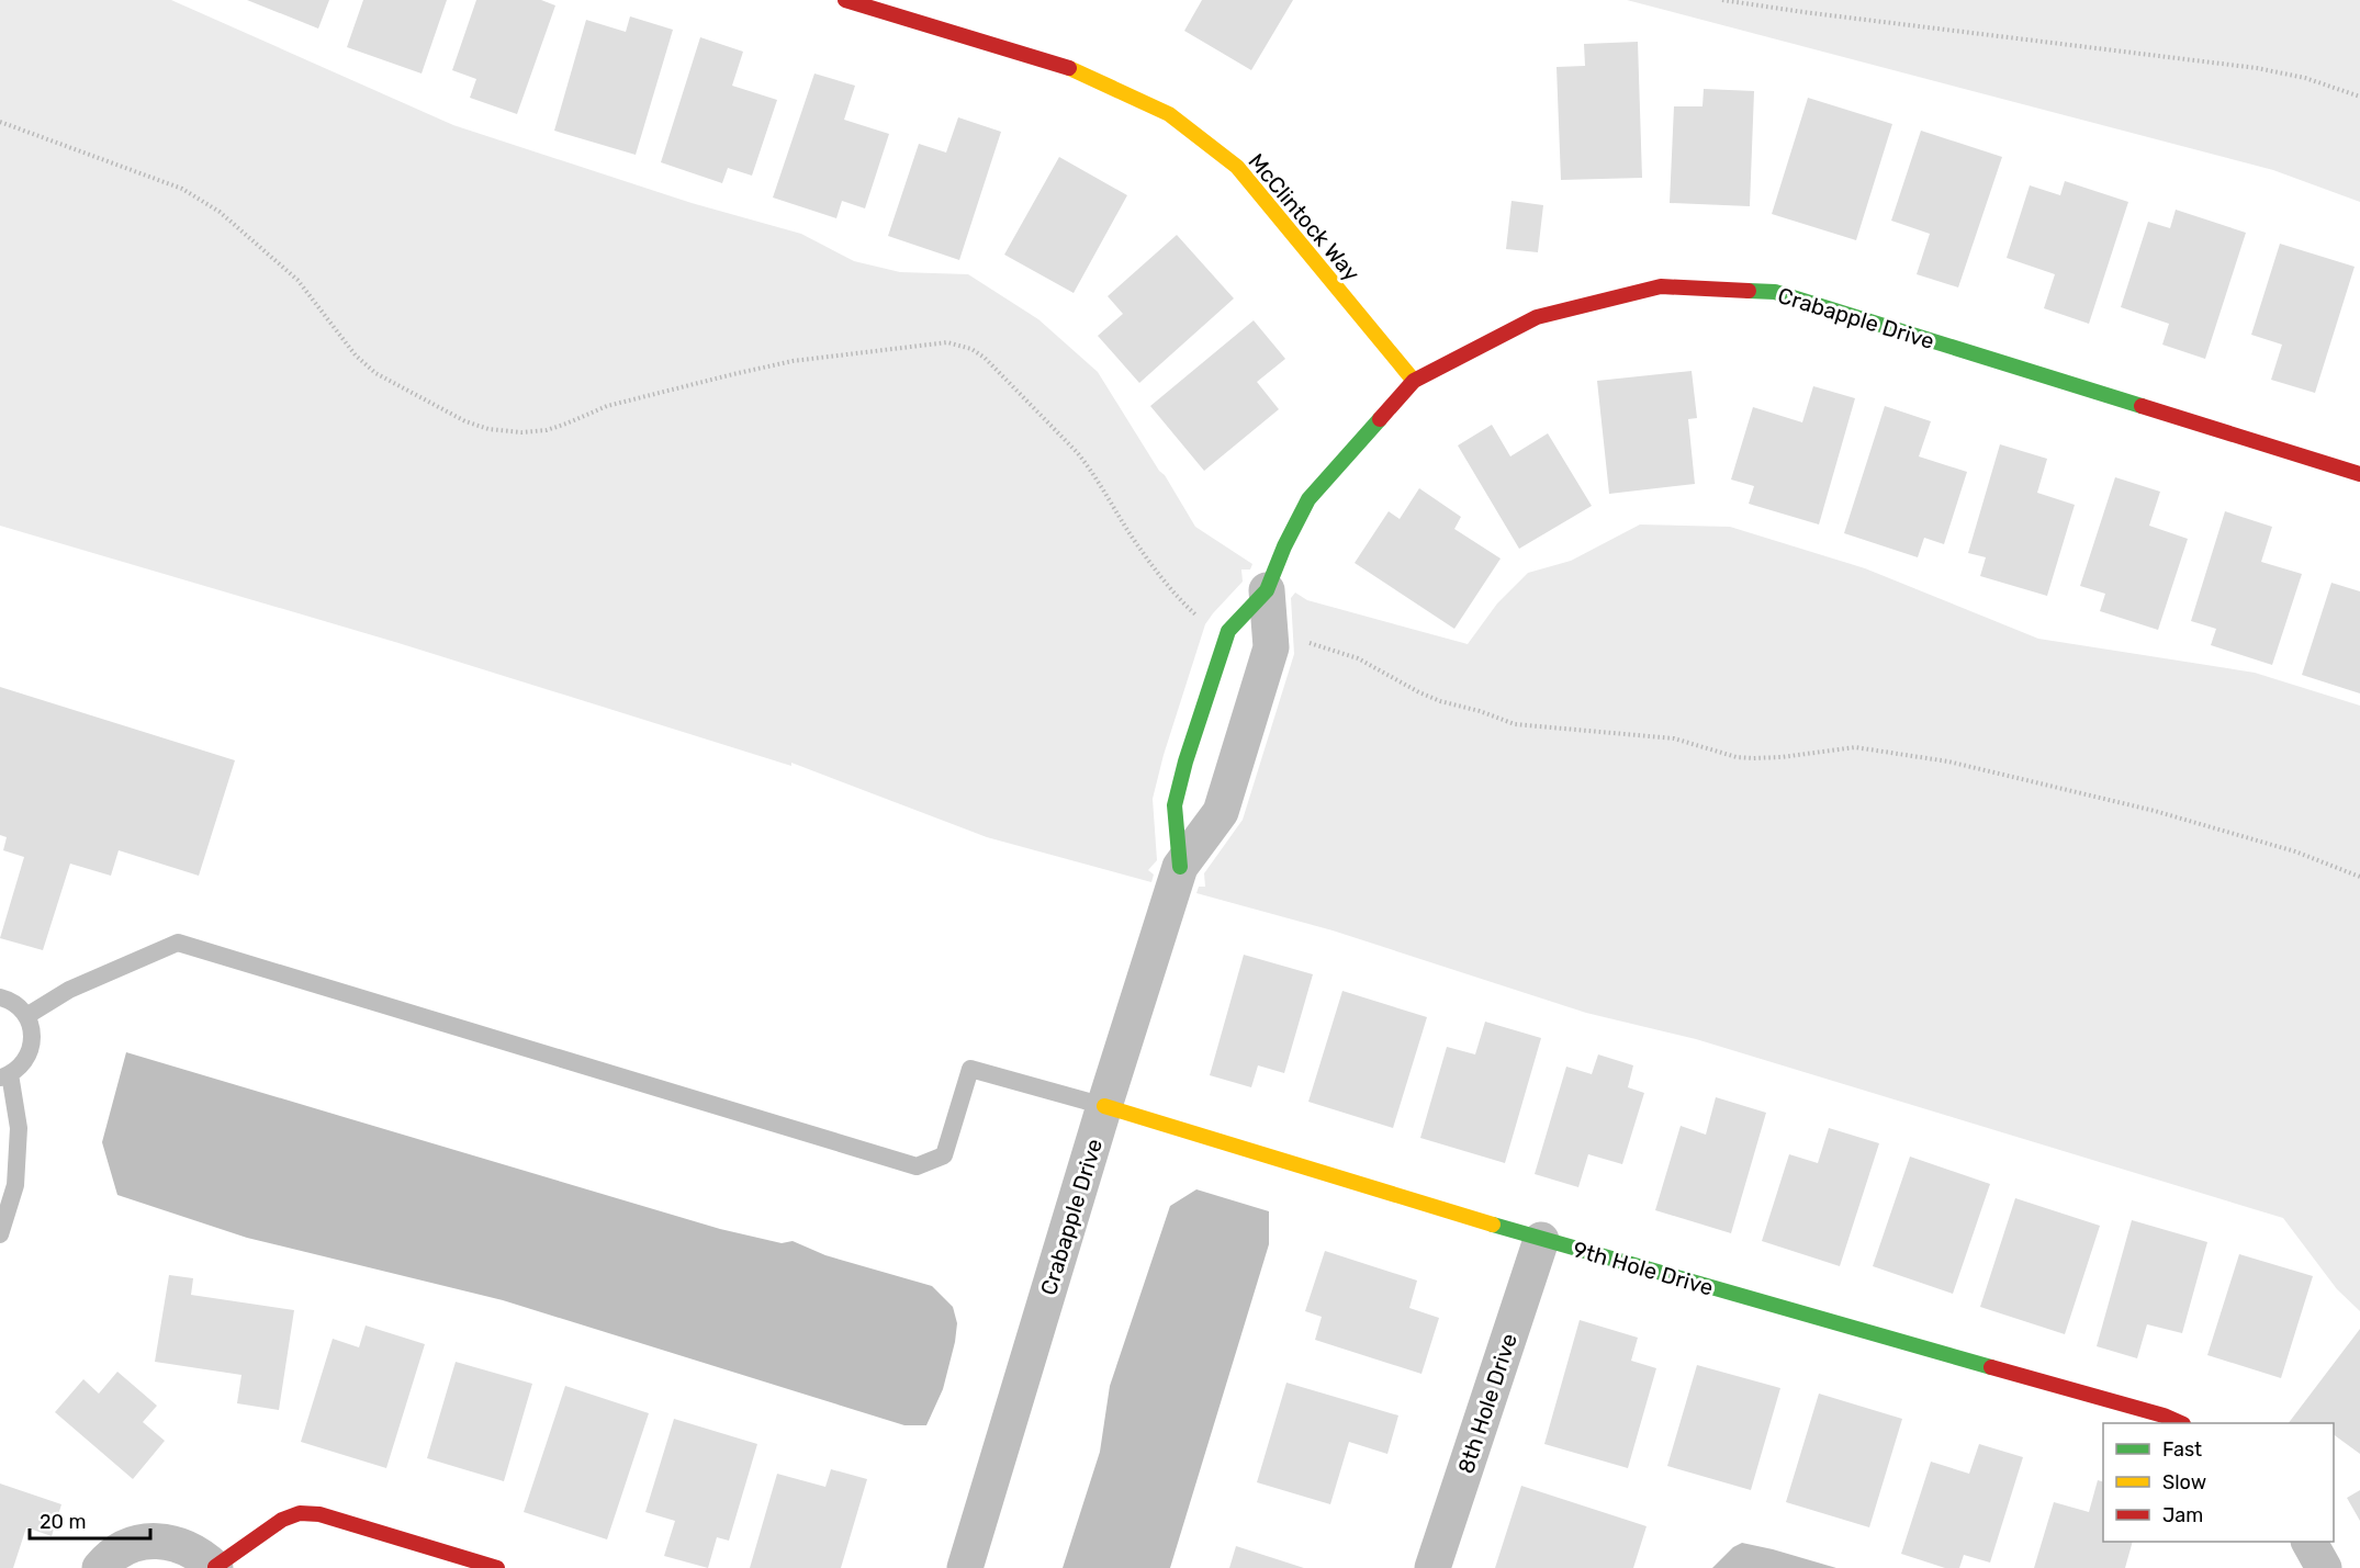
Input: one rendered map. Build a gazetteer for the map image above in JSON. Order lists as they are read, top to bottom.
{
  "streets": {
    "street": [
      "McClintock Way",
      "Crabapple Drive",
      "9th Hole Drive",
      "8th Hole Drive"
    ]
  },
  "crossings": [
    ["McClintock Way", "Crabapple Drive"],
    ["Crabapple Drive", "9th Hole Drive"],
    ["9th Hole Drive", "8th Hole Drive"]
  ],
  "legend": ["Fast", "Slow", "Jam"],
  "scale_bar": "20 m"
}
